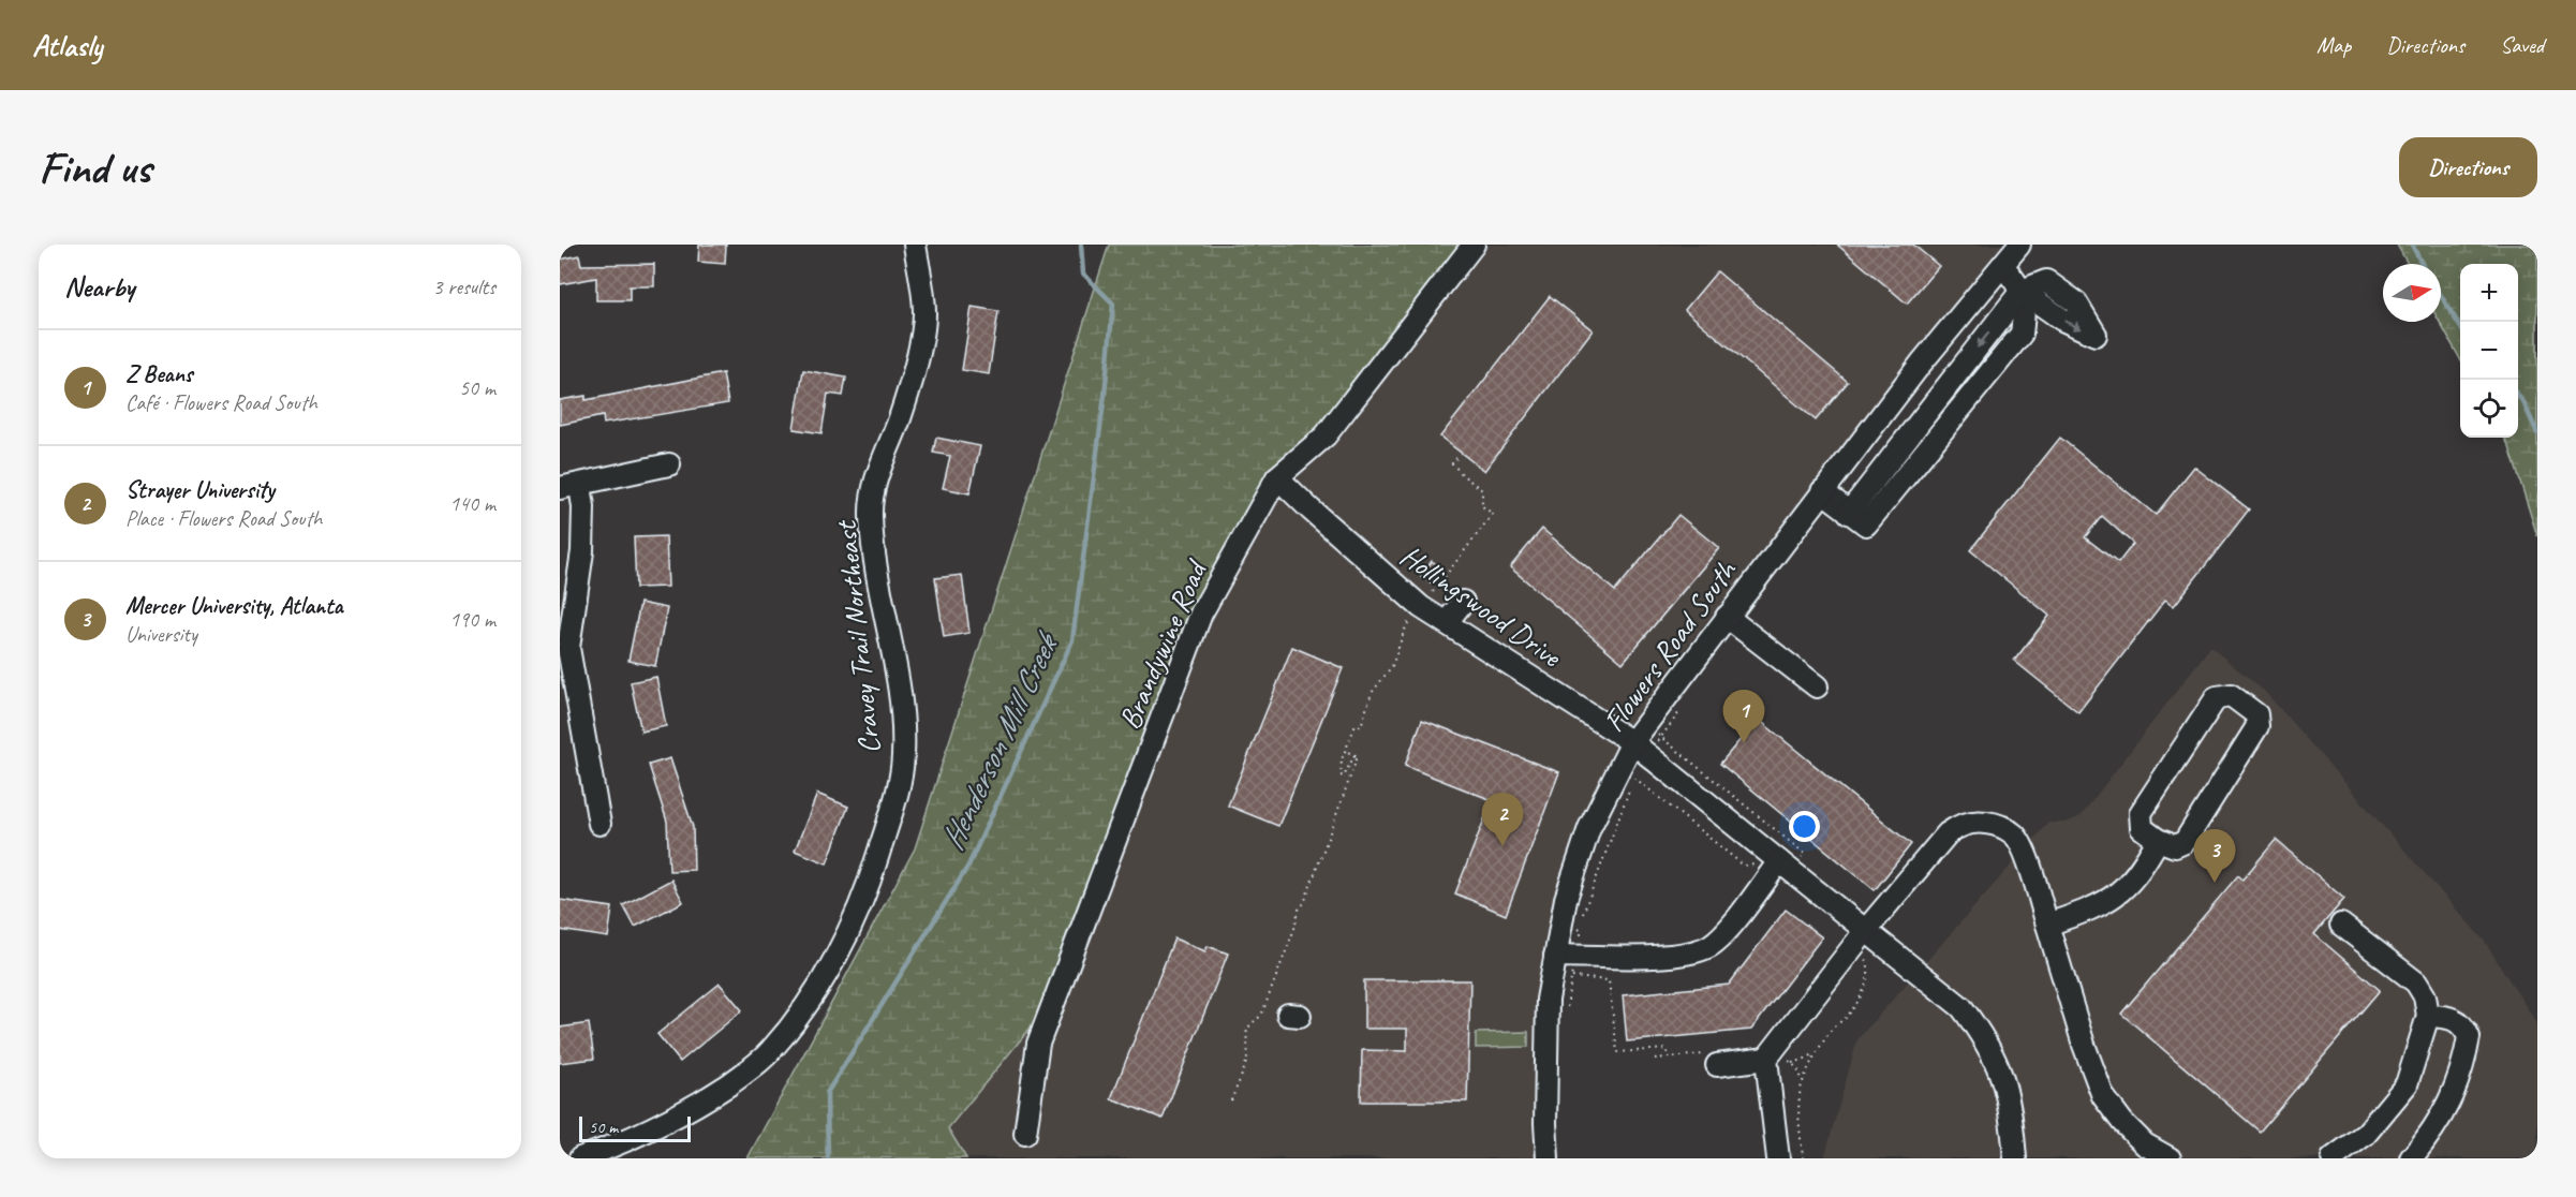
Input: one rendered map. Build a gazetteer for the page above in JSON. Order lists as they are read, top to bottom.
{
  "streets": {
    "street": [
      "Hollingswood Drive",
      "Cravey Trail Northeast",
      "Brandywine Road",
      "Flowers Road South"
    ]
  },
  "crossings": [
    ["Hollingswood Drive", "Brandywine Road"],
    ["Hollingswood Drive", "Flowers Road South"]
  ],
  "water": ["Henderson Mill Creek"],
  "scale_bar": "50 m",
  "north": "right",
  "page": {
    "header": "Atlasly",
    "nav": ["Map", "Directions", "Saved"],
    "buttons": "Directions",
    "title": "Find us",
    "heading": ["Nearby", "3 results"],
    "map_buttons": ["+", "−"],
    "list": [
      {
        "mark": "1",
        "name": "Z Beans",
        "note": "Café · Flowers Road South",
        "value": "50 m"
      },
      {
        "mark": "2",
        "name": "Strayer University",
        "note": "Place · Flowers Road South",
        "value": "140 m"
      },
      {
        "mark": "3",
        "name": "Mercer University, Atlanta",
        "note": "University",
        "value": "190 m"
      }
    ],
    "pins": ["1", "2", "3"],
    "scale": "50 m"
  }
}
